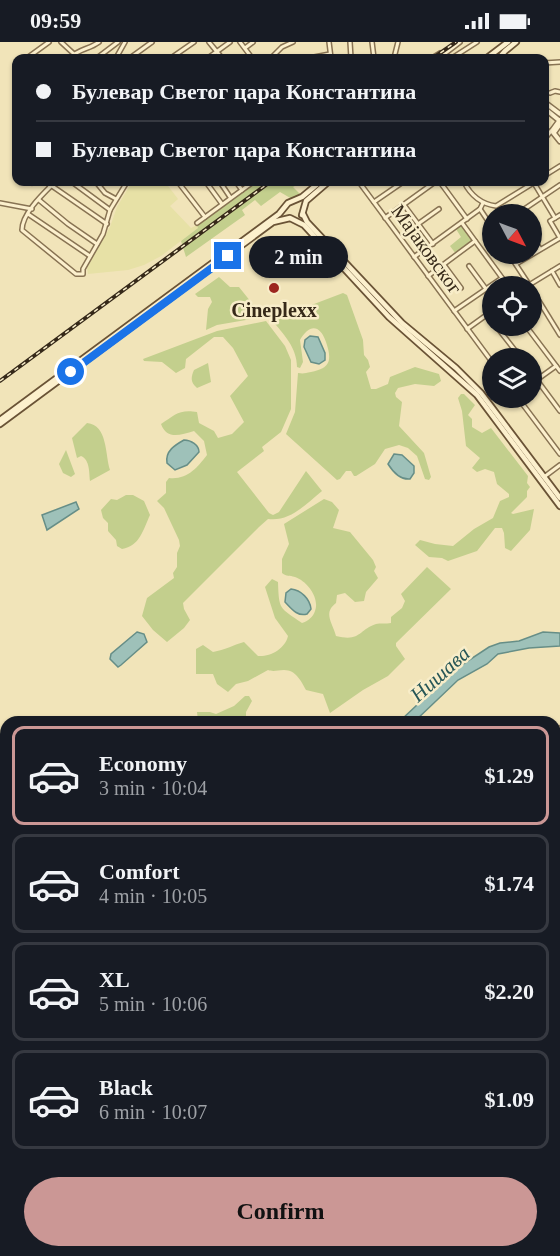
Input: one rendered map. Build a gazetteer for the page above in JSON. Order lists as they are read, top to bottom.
{
  "streets": {
    "street": ["Мајаковског"]
  },
  "water": ["Нишава"],
  "places": ["Cineplexx"],
  "north": "bottom right",
  "page": {
    "status": "09:59",
    "banner": ["Булевар Светог цара Константина", "Булевар Светог цара Константина"],
    "bubble": "2 min",
    "list": [
      {
        "name": "Economy",
        "note": "3 min · 10:04",
        "value": "$1.29"
      },
      {
        "name": "Comfort",
        "note": "4 min · 10:05",
        "value": "$1.74"
      },
      {
        "name": "XL",
        "note": "5 min · 10:06",
        "value": "$2.20"
      },
      {
        "name": "Black",
        "note": "6 min · 10:07",
        "value": "$1.09"
      }
    ],
    "buttons": "Confirm"
  }
}
